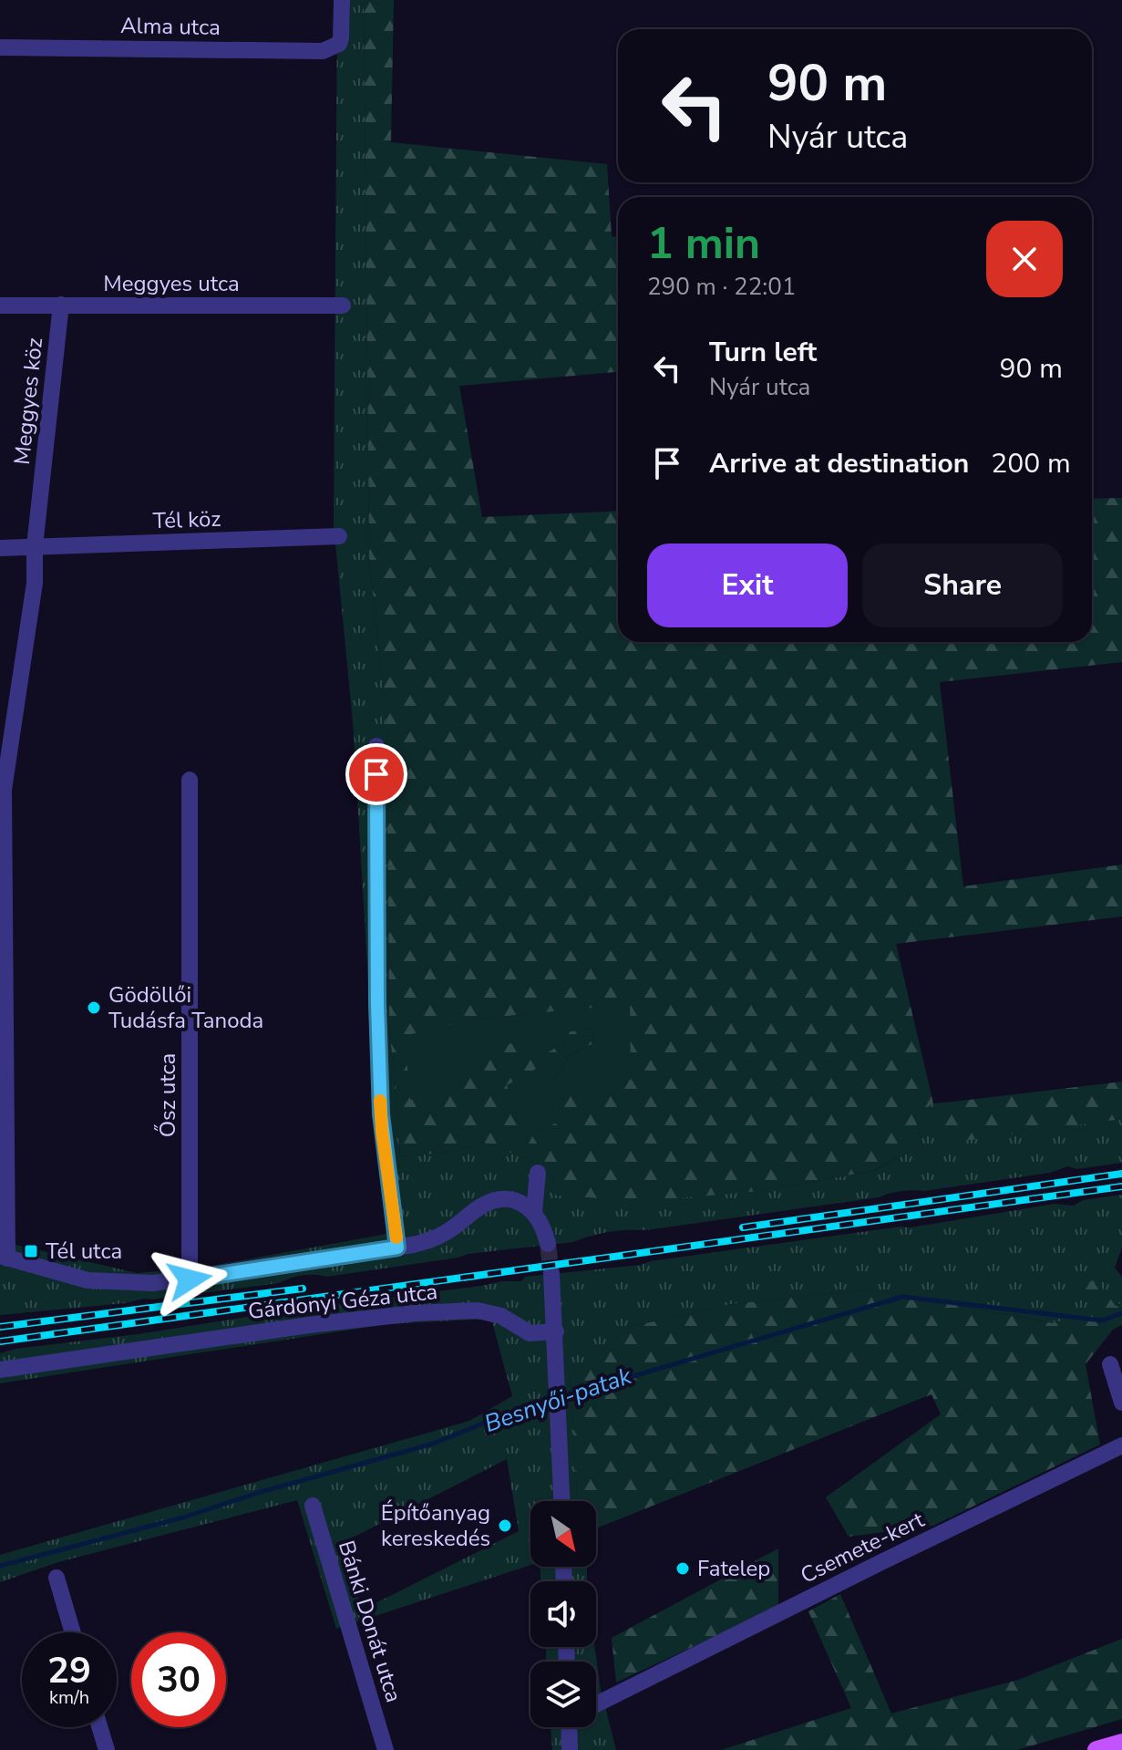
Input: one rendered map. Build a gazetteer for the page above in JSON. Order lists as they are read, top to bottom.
{
  "streets": {
    "street": [
      "Alma utca",
      "Meggyes utca",
      "Meggyes köz",
      "Tél köz",
      "Ősz utca",
      "Gárdonyi Géza utca",
      "Csemete-kert",
      "Bánki Donát utca"
    ]
  },
  "crossings": [
    ["Meggyes utca", "Meggyes köz"],
    ["Meggyes köz", "Tél köz"]
  ],
  "water": ["Besnyői-patak"],
  "places": {
    "other": ["Gödöllői Tudásfa Tanoda", "Építőanyag kereskedés", "Fatelep"],
    "transit": ["Tél utca"]
  },
  "north": "bottom right",
  "page": {
    "turn": ["90 m", "Nyár utca"],
    "heading": ["1 min", "290 m · 22:01"],
    "list": [
      {
        "name": "Turn left",
        "note": "Nyár utca",
        "value": "90 m"
      },
      {
        "name": "Arrive at destination",
        "value": "200 m"
      }
    ],
    "buttons": ["Exit", "Share"],
    "speed": "29 km/h",
    "limit": "30"
  }
}
